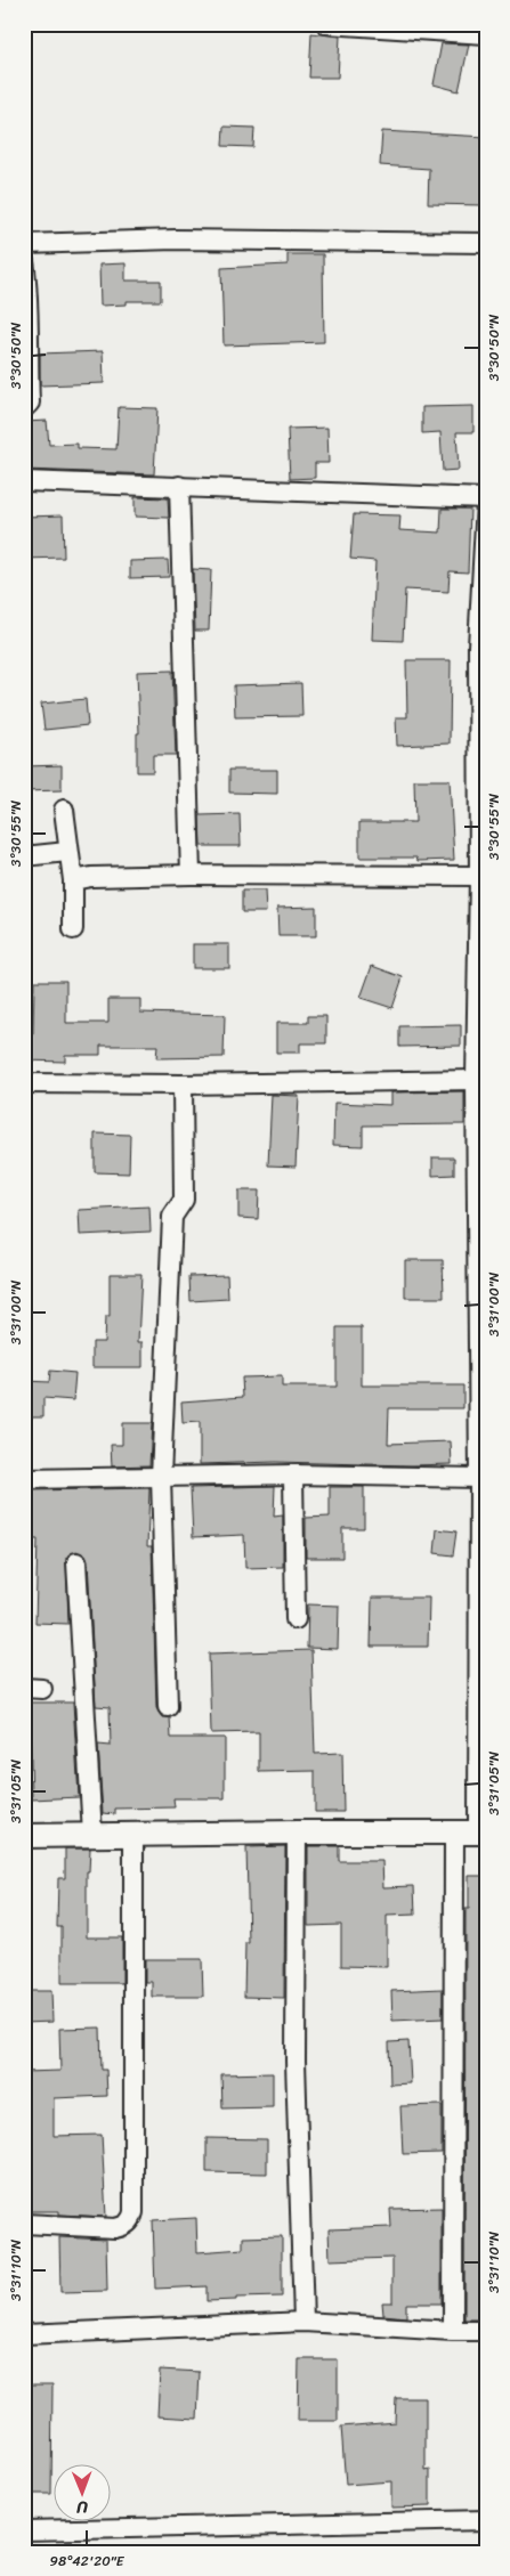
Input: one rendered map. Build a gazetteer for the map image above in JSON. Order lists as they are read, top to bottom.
{
  "north": "bottom",
  "coordinates": [
    "3°30'50\"N",
    "3°30'55\"N",
    "3°31'00\"N",
    "3°31'05\"N",
    "3°31'10\"N",
    "98°42'20\"E"
  ]
}
